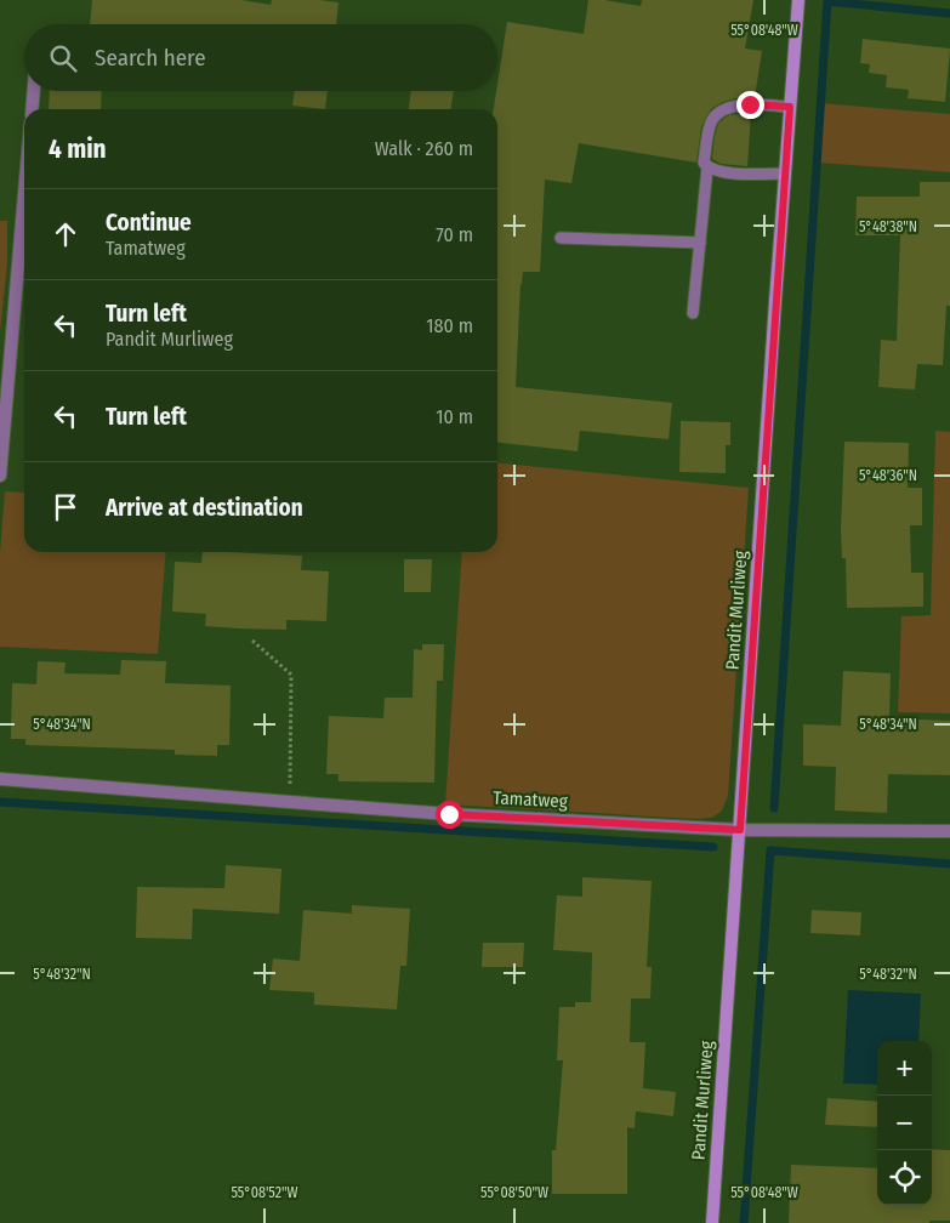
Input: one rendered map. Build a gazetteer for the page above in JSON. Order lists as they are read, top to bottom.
{
  "streets": {
    "street": ["Pandit Murliweg", "Tamatweg"]
  },
  "crossings": [
    ["Pandit Murliweg", "Tamatweg"]
  ],
  "page": {
    "search": "Search here",
    "heading": ["4 min", "Walk · 260 m"],
    "list": [
      ["Continue", "Tamatweg", "70 m"],
      ["Turn left", "Pandit Murliweg", "180 m"],
      ["Turn left", "10 m"],
      "Arrive at destination"
    ],
    "map_buttons": ["+", "−"]
  },
  "coordinates": [
    "55°08'48\"W",
    "5°48'38\"N",
    "5°48'36\"N",
    "5°48'34\"N",
    "5°48'32\"N",
    "55°08'52\"W",
    "55°08'50\"W"
  ]
}
